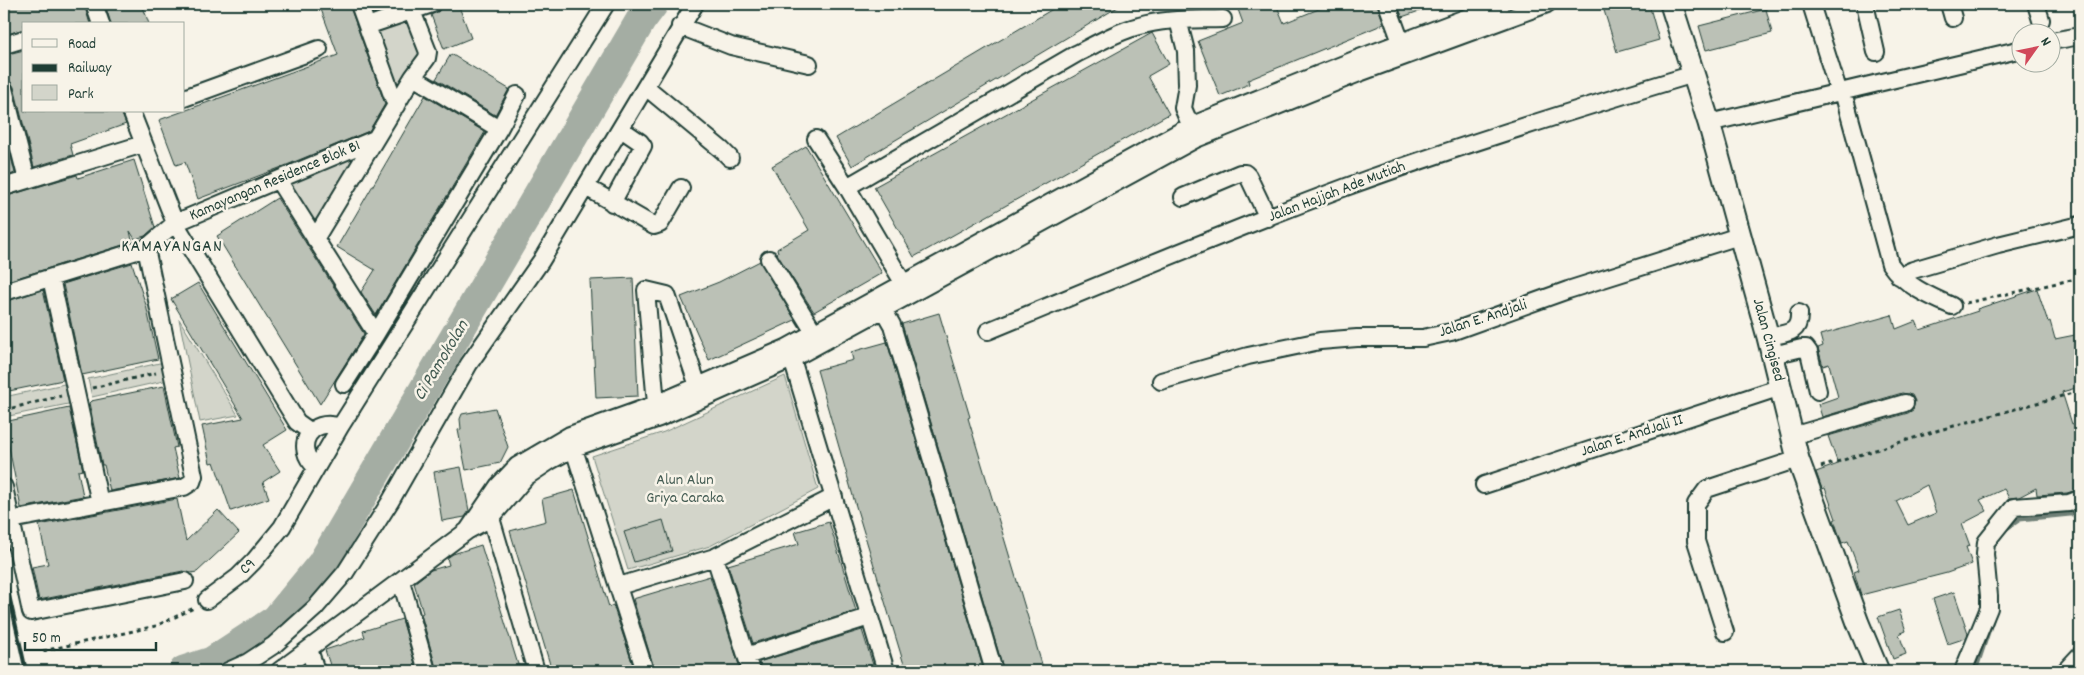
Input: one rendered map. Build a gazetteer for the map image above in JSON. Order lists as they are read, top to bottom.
{
  "streets": {
    "main road": ["Jalan Cingised"],
    "street": [
      "Kamayangan Residence Blok B1",
      "Jalan Hajjah Ade Mutiah",
      "Jalan E. Andjali",
      "Jalan E. AndJali II",
      "C9"
    ]
  },
  "crossings": [
    ["Jalan Hajjah Ade Mutiah", "Jalan Cingised"],
    ["Jalan E. Andjali", "Jalan Cingised"],
    ["Jalan Cingised", "Jalan E. AndJali II"]
  ],
  "districts": ["KAMAYANGAN"],
  "water": ["Ci Pamokolan"],
  "parks": ["Alun Alun Griya Caraka"],
  "legend": ["Road", "Railway", "Park"],
  "scale_bar": "50 m",
  "north": "top right"
}
